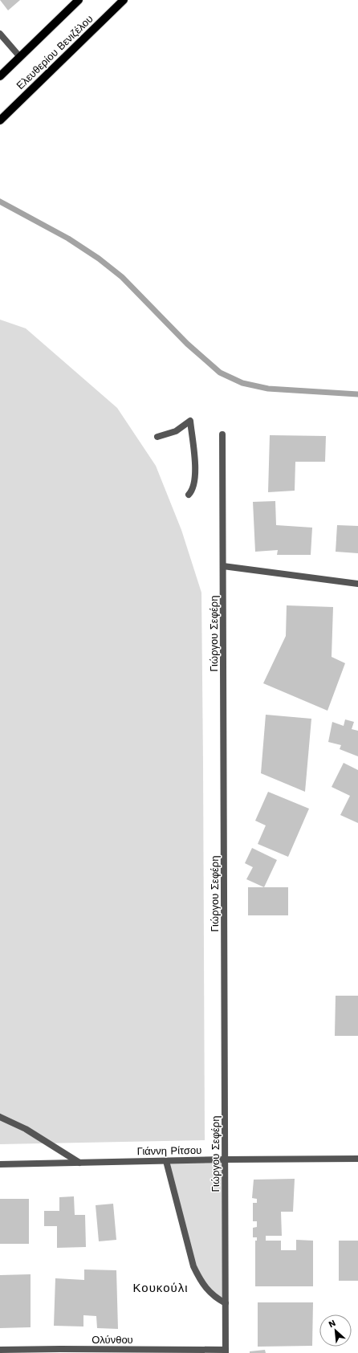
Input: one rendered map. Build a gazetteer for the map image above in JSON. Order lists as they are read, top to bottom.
{
  "streets": {
    "main road": ["Ελευθερίου Βενιζέλου"],
    "street": ["Γιώργου Σεφέρη", "Γιάννη Ρίτσου", "Ολύνθου"]
  },
  "crossings": [
    ["Γιώργου Σεφέρη", "Γιάννη Ρίτσου"],
    ["Γιώργου Σεφέρη", "Ολύνθου"]
  ],
  "districts": ["Κουκούλι"],
  "north": "top left"
}
